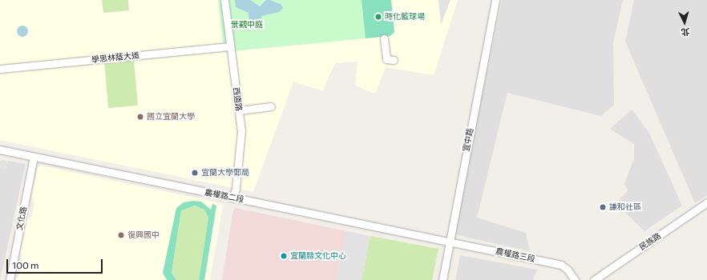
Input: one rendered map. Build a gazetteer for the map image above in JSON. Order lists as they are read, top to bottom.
{
  "streets": {
    "street": [
      "學思林蔭大道",
      "西道路",
      "宜中路",
      "農權路二段",
      "文化路",
      "民族路",
      "農權路三段"
    ]
  },
  "crossings": [
    ["學思林蔭大道", "西道路"],
    ["西道路", "農權路二段"],
    ["宜中路", "農權路二段"],
    ["宜中路", "農權路三段"],
    ["農權路二段", "文化路"],
    ["農權路二段", "農權路三段"]
  ],
  "parks": ["景觀中庭"],
  "places": [
    "時化籃球場",
    "國立宜蘭大學",
    "宜蘭大學郵局",
    "謙和社區",
    "復興國中",
    "宜蘭縣文化中心"
  ],
  "scale_bar": "100 m",
  "north": "bottom"
}
